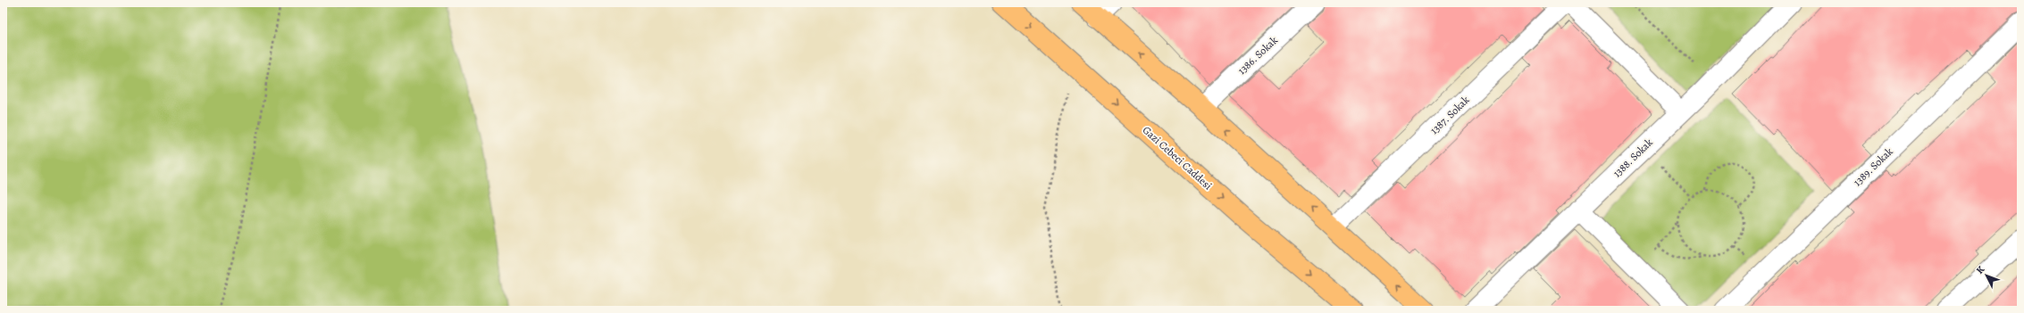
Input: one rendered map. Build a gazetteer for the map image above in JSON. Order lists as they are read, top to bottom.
{
  "streets": {
    "main road": ["Gazi Cebeci Caddesi"],
    "street": [
      "1386. Sokak",
      "1387. Sokak",
      "1388. Sokak",
      "1389. Sokak"
    ]
  },
  "north": "top left"
}
